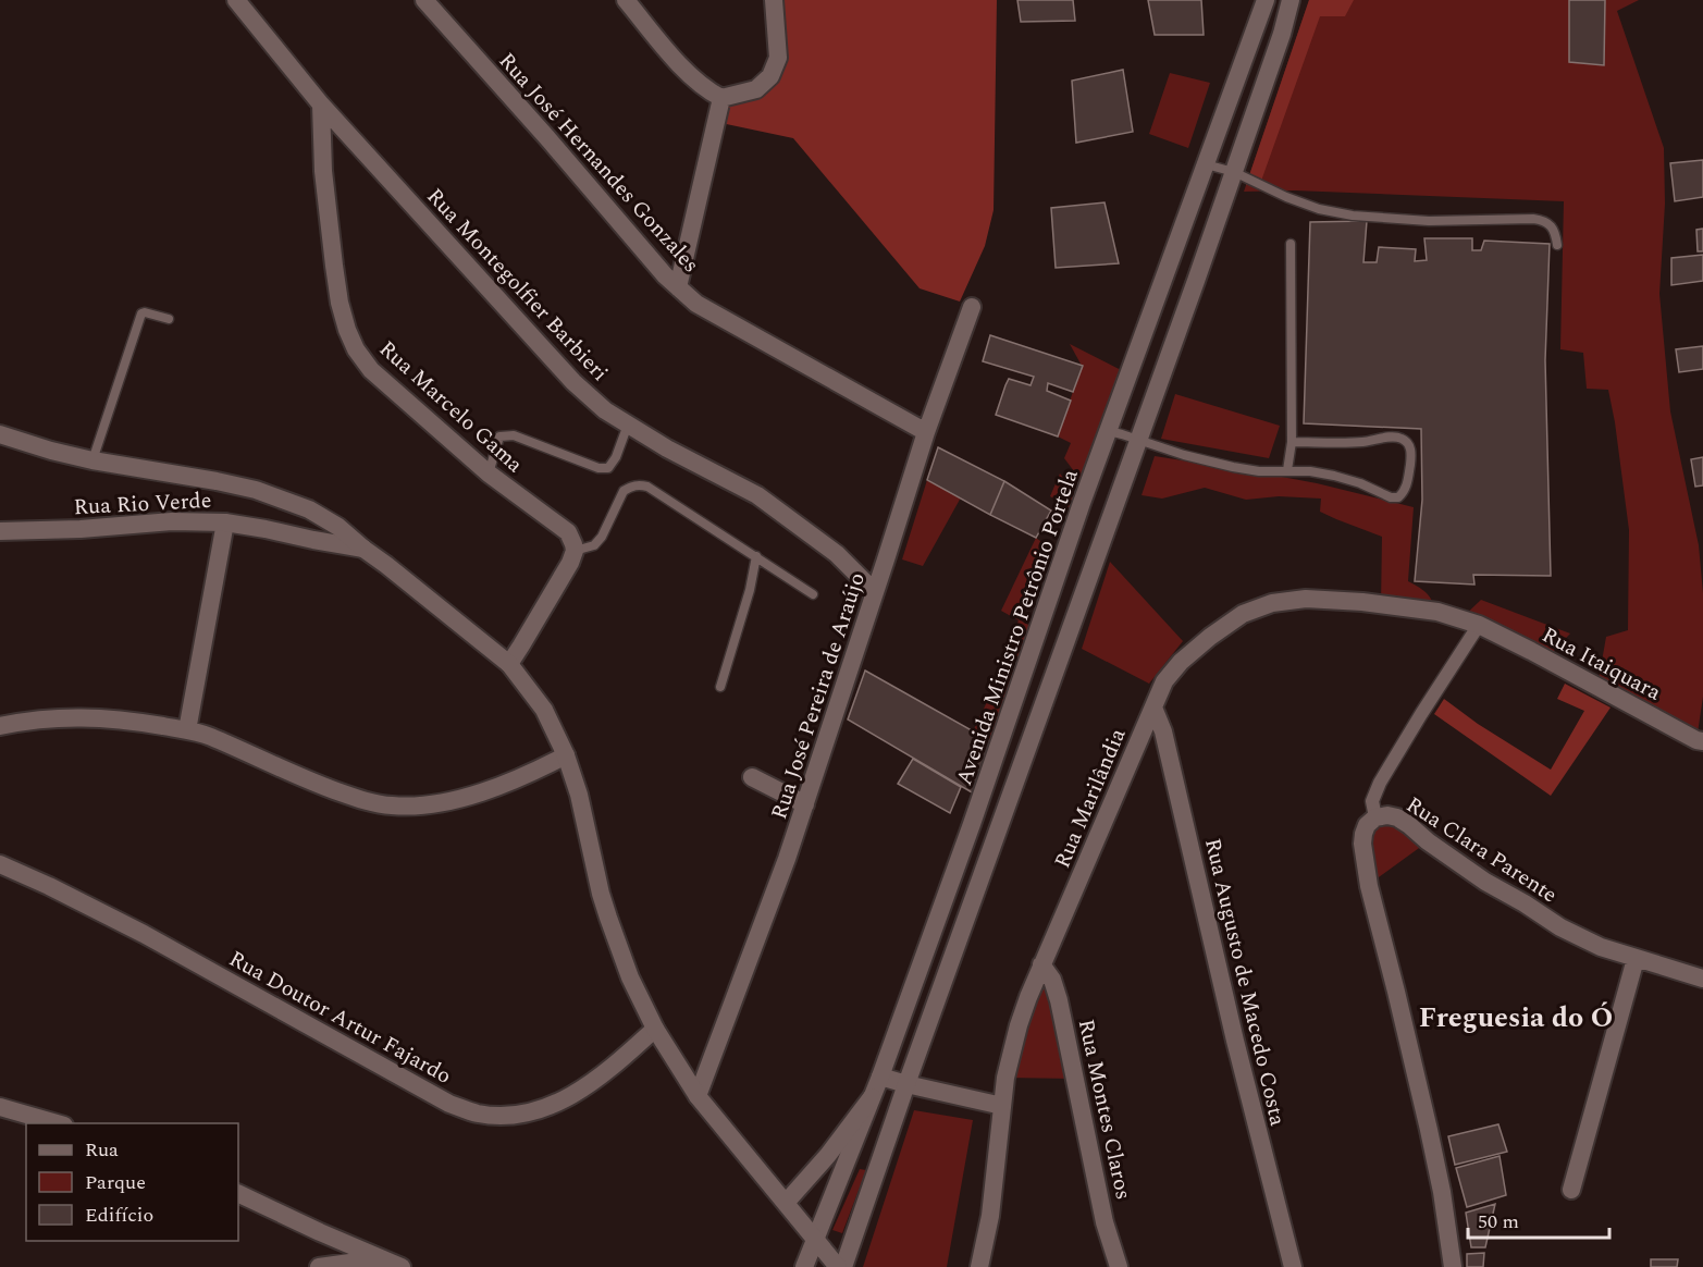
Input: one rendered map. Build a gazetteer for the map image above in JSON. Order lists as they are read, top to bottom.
{
  "streets": {
    "street": [
      "Rua José Hernandes Gonzales",
      "Rua Montegolfier Barbieri",
      "Rua Marcelo Gama",
      "Rua Rio Verde",
      "Avenida Ministro Petrônio Portela",
      "Rua Itaiquara",
      "Rua José Pereira de Araújo",
      "Rua Marilândia",
      "Rua Clara Parente",
      "Rua Augusto de Macedo Costa",
      "Rua Doutor Artur Fajardo",
      "Rua Montes Claros"
    ]
  },
  "crossings": [
    ["Rua José Hernandes Gonzales", "Rua José Pereira de Araújo"],
    ["Rua Montegolfier Barbieri", "Rua Marcelo Gama"],
    ["Rua Montegolfier Barbieri", "Rua José Pereira de Araújo"],
    ["Rua Itaiquara", "Rua Marilândia"],
    ["Rua Marilândia", "Rua Augusto de Macedo Costa"],
    ["Rua Marilândia", "Rua Montes Claros"]
  ],
  "districts": ["Freguesia do Ó"],
  "legend": ["Rua", "Parque", "Edifício"],
  "scale_bar": "50 m"
}
